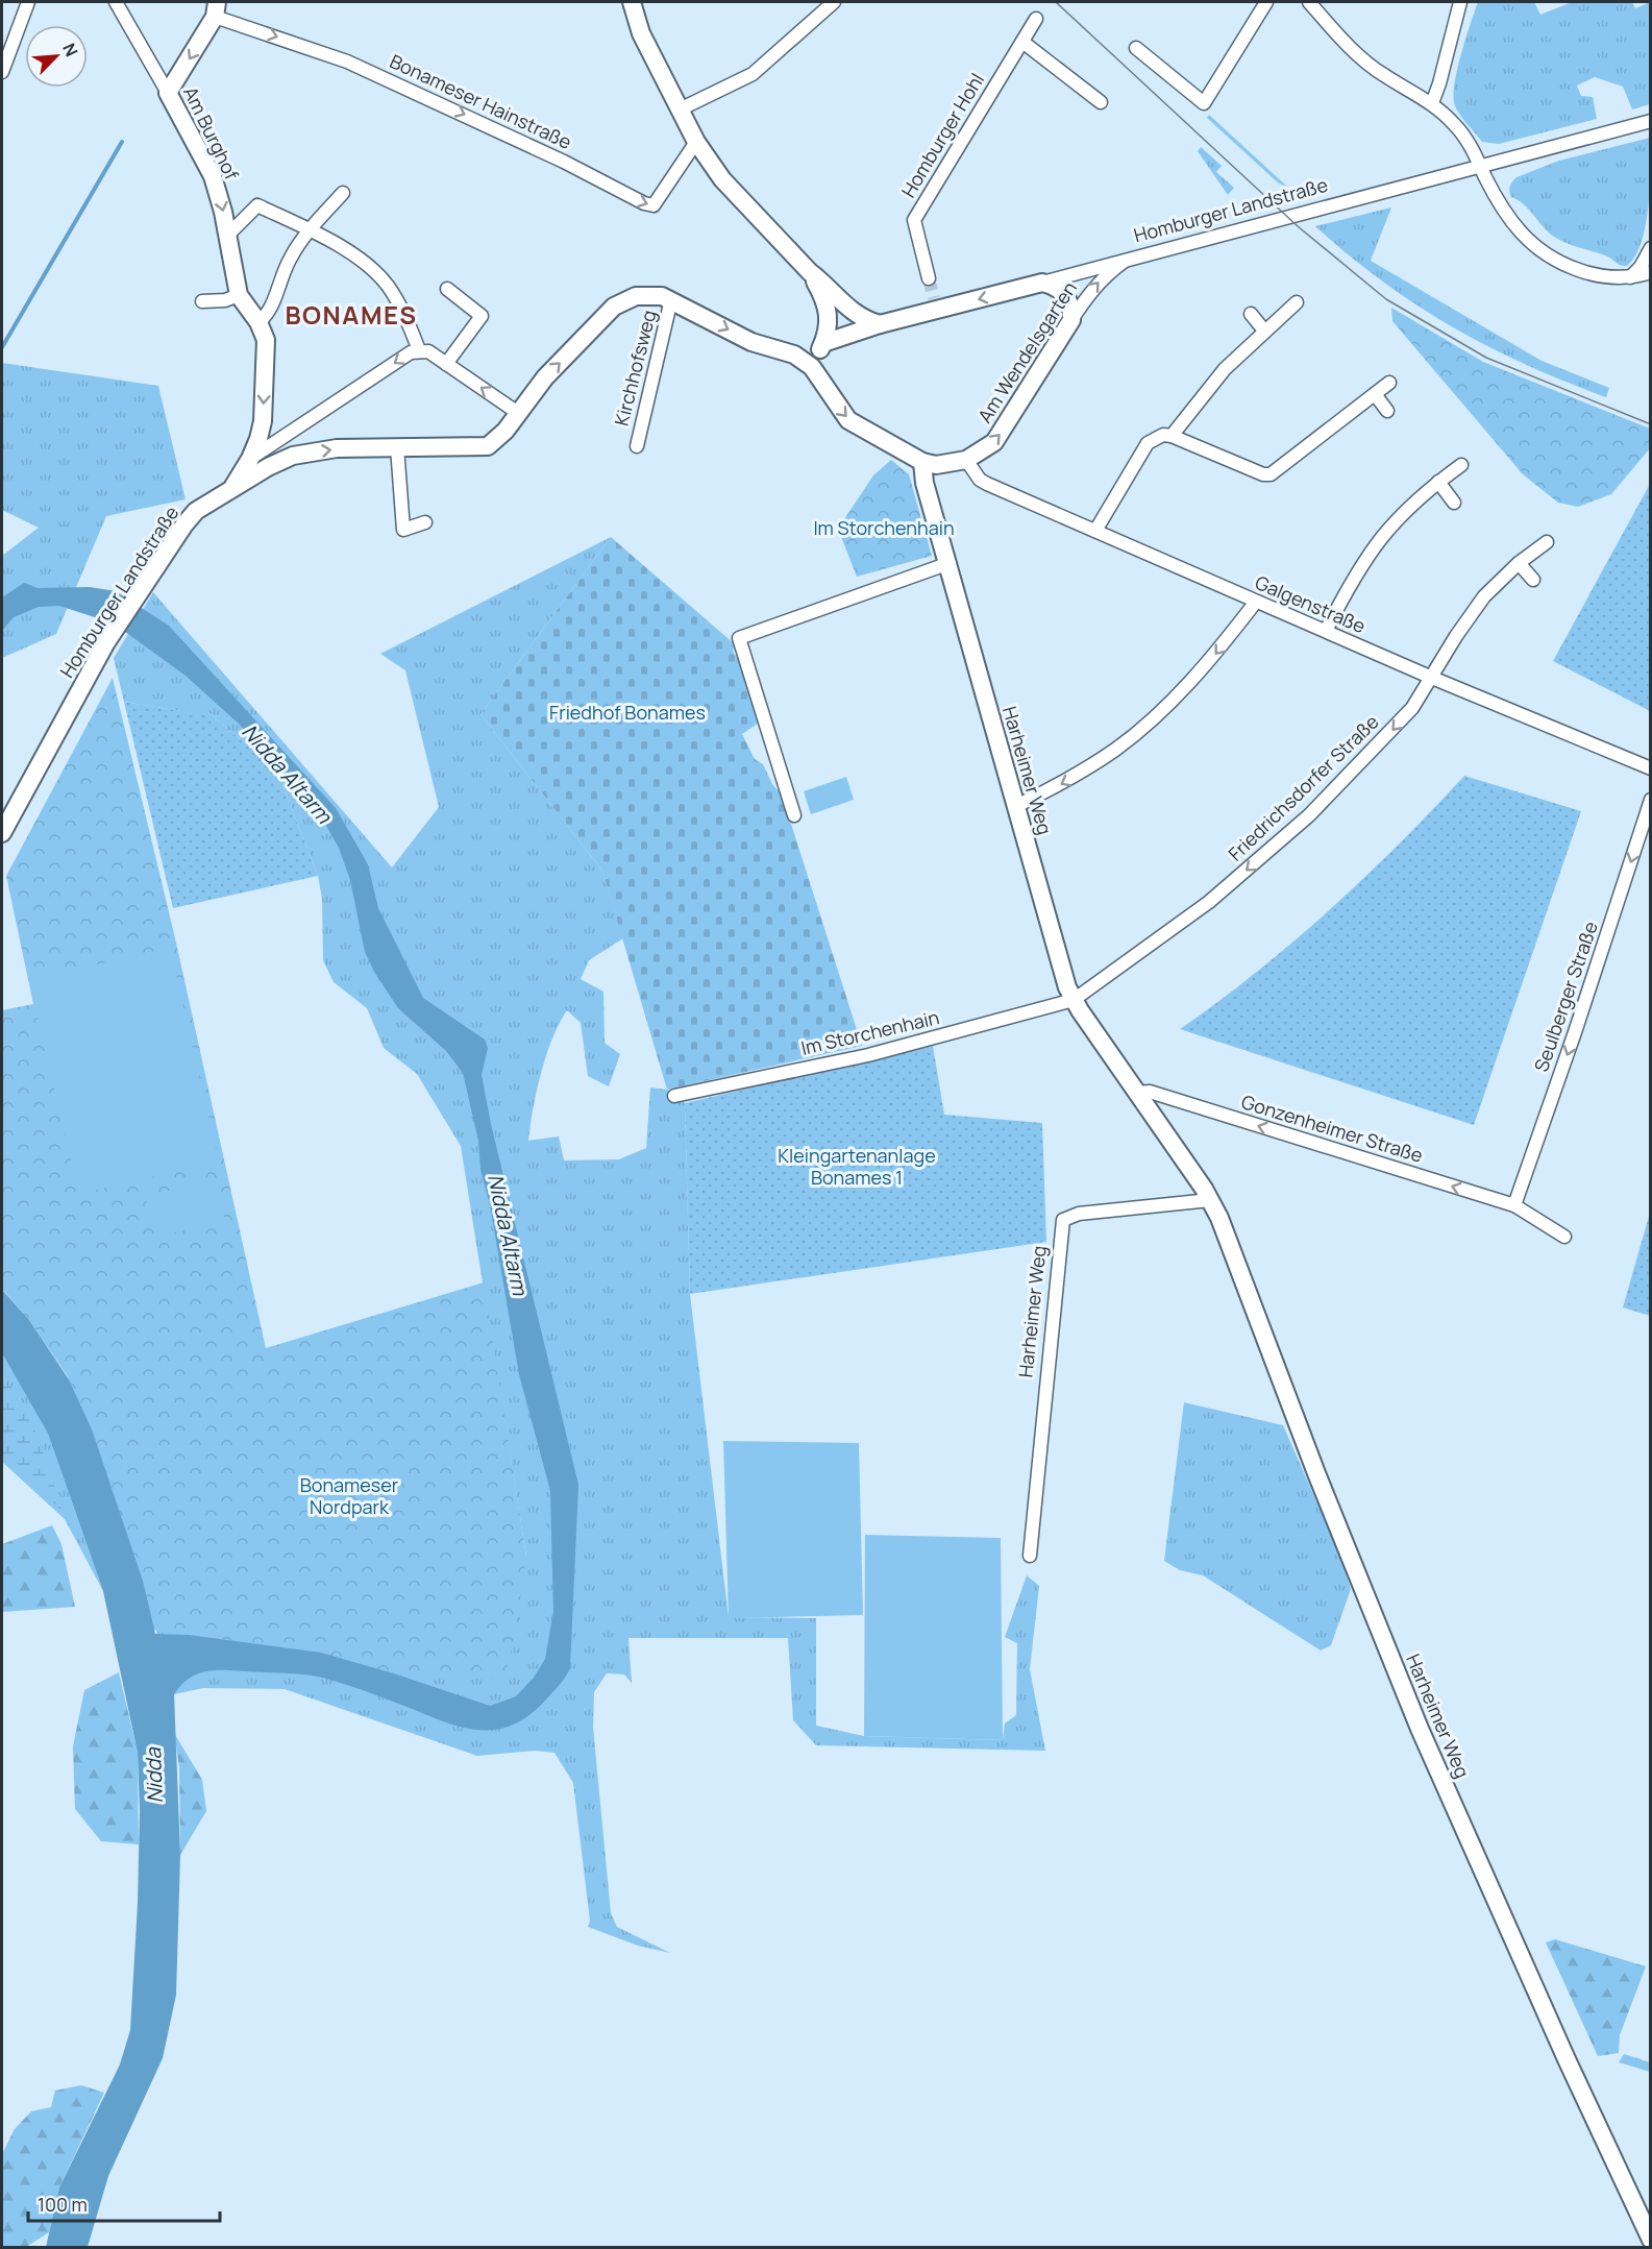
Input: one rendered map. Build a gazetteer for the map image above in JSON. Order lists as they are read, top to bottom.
{
  "streets": {
    "street": [
      "Bonameser Hainstraße",
      "Am Burghof",
      "Homburger Hohl",
      "Homburger Landstraße",
      "Am Wendelsgarten",
      "Kirchhofsweg",
      "Galgenstraße",
      "Harheimer Weg",
      "Friedrichsdorfer Straße",
      "Seulberger Straße",
      "Im Storchenhain",
      "Gonzenheimer Straße"
    ]
  },
  "crossings": [
    ["Am Burghof", "Homburger Landstraße"],
    ["Homburger Landstraße", "Am Wendelsgarten"],
    ["Am Wendelsgarten", "Galgenstraße"],
    ["Am Wendelsgarten", "Harheimer Weg"],
    ["Galgenstraße", "Friedrichsdorfer Straße"],
    ["Harheimer Weg", "Friedrichsdorfer Straße"],
    ["Harheimer Weg", "Im Storchenhain"],
    ["Harheimer Weg", "Gonzenheimer Straße"],
    ["Friedrichsdorfer Straße", "Im Storchenhain"],
    ["Seulberger Straße", "Gonzenheimer Straße"]
  ],
  "one_way": [
    "Bonameser Hainstraße",
    "Am Burghof",
    "Friedrichsdorfer Straße",
    "Seulberger Straße",
    "Gonzenheimer Straße"
  ],
  "districts": ["BONAMES"],
  "water": ["Nidda Altarm", "Nidda"],
  "parks": [
    "Im Storchenhain",
    "Friedhof Bonames",
    "Kleingartenanlage Bonames 1",
    "Bonameser Nordpark"
  ],
  "scale_bar": "100 m",
  "north": "top right"
}
